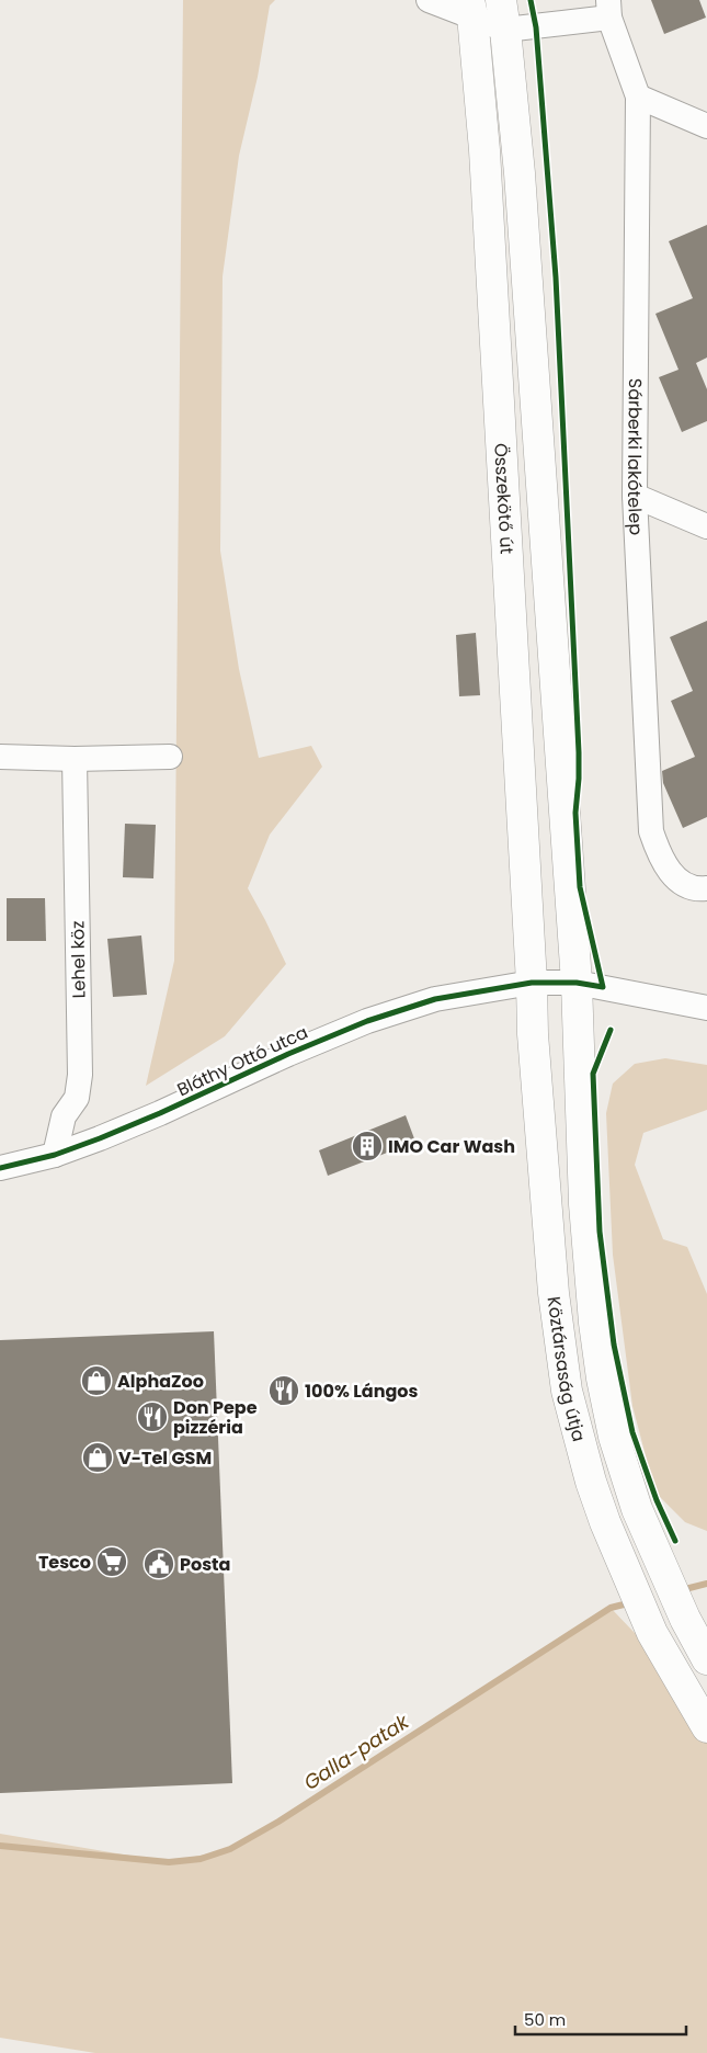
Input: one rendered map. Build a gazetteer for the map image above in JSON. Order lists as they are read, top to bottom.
{
  "streets": {
    "street": [
      "Sárberki lakótelep",
      "Összekötő út",
      "Lehel köz",
      "Bláthy Ottó utca",
      "Köztársaság útja"
    ]
  },
  "crossings": [
    ["Összekötő út", "Bláthy Ottó utca"],
    ["Összekötő út", "Köztársaság útja"],
    ["Lehel köz", "Bláthy Ottó utca"],
    ["Bláthy Ottó utca", "Köztársaság útja"]
  ],
  "water": ["Galla-patak"],
  "places": {
    "building": ["IMO Car Wash"],
    "shop": ["AlphaZoo", "V-Tel GSM"],
    "restaurant": ["100% Lángos", "Don Pepe pizzéria"],
    "supermarket": ["Tesco"],
    "public building": ["Posta"]
  },
  "scale_bar": "50 m"
}
